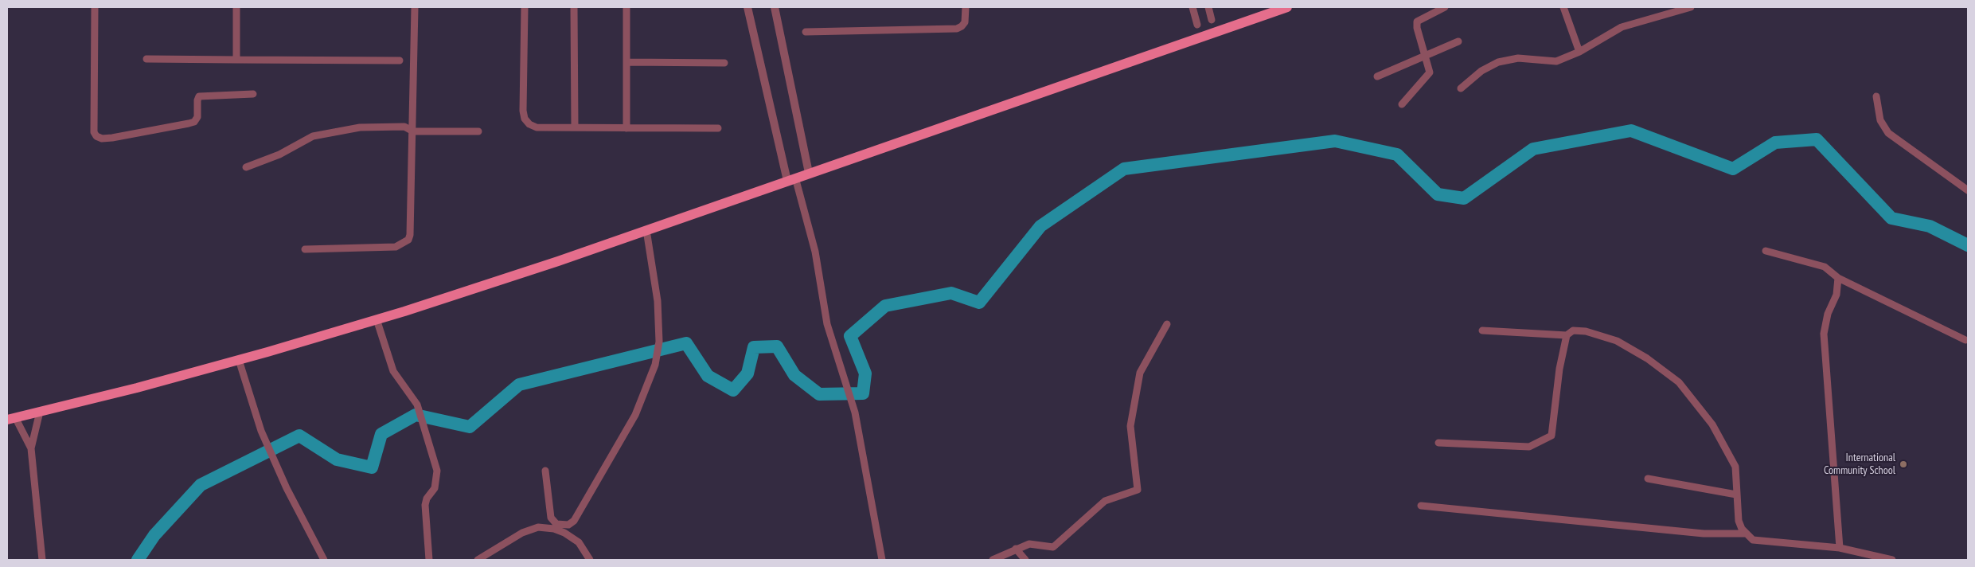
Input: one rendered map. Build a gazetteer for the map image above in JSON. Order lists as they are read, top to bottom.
{
  "places": ["International Community School"]
}
